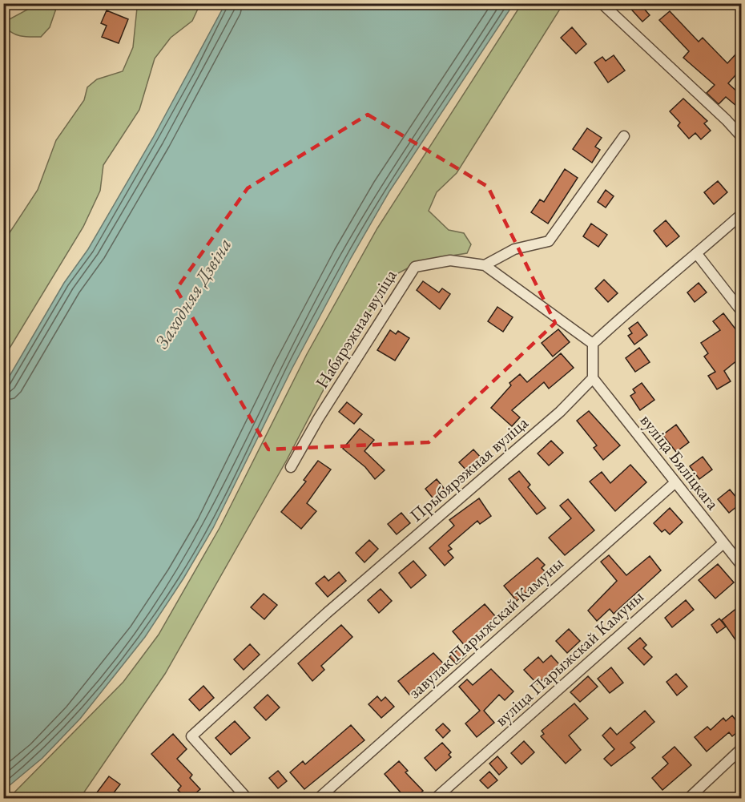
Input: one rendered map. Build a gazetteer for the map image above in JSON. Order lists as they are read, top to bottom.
{
  "streets": {
    "street": [
      "Набярэжная вуліца",
      "вуліца Бяліцкага",
      "Прыбярэжная вуліца",
      "завулак Парыжскай Камуны",
      "вуліца Парыжскай Камуны"
    ]
  },
  "crossings": [
    ["вуліца Бяліцкага", "Прыбярэжная вуліца"],
    ["вуліца Бяліцкага", "завулак Парыжскай Камуны"],
    ["вуліца Бяліцкага", "вуліца Парыжскай Камуны"]
  ],
  "water": ["Заходняя Дзвіна"]
}
